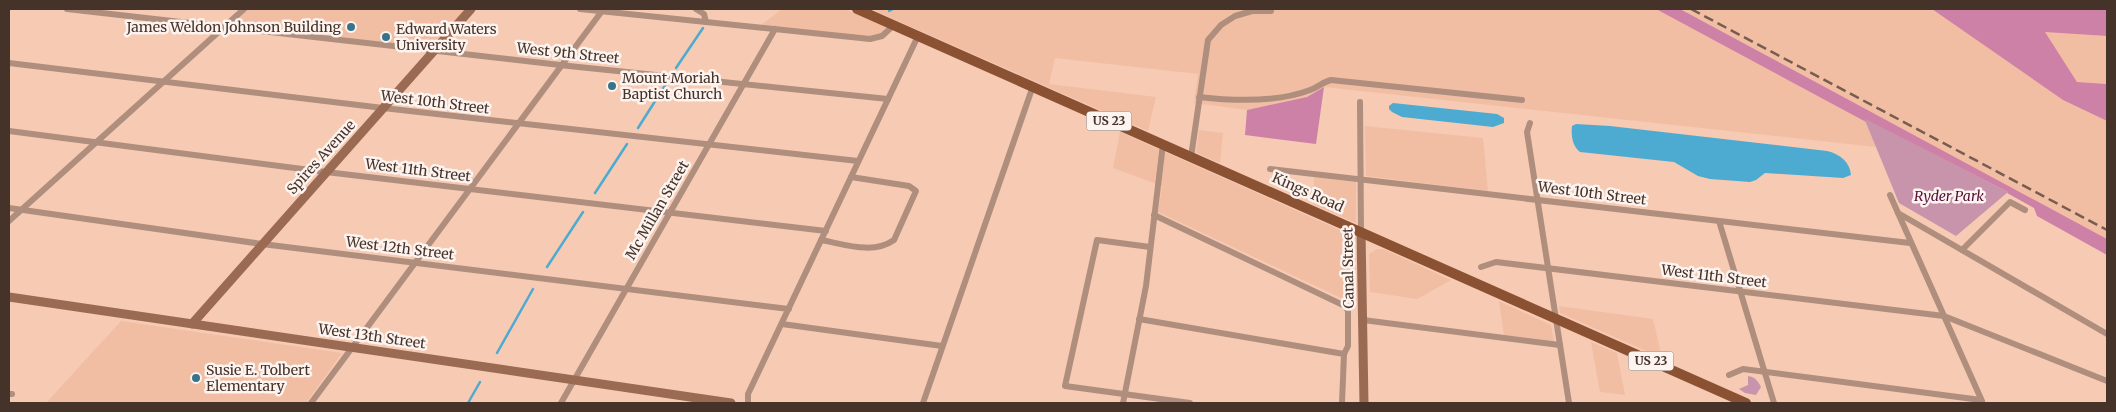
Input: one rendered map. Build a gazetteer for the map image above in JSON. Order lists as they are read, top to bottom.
{
  "streets": {
    "main road": ["US 23", "Kings Road"],
    "street": [
      "West 9th Street",
      "West 10th Street",
      "Spires Avenue",
      "West 11th Street",
      "Mc Millan Street",
      "West 12th Street",
      "Canal Street",
      "West 13th Street"
    ]
  },
  "crossings": [
    ["West 9th Street", "Spires Avenue"],
    ["West 9th Street", "Mc Millan Street"],
    ["West 10th Street", "Spires Avenue"],
    ["West 10th Street", "Mc Millan Street"],
    ["West 10th Street", "Canal Street"],
    ["Spires Avenue", "West 11th Street"],
    ["Spires Avenue", "West 12th Street"],
    ["Spires Avenue", "West 13th Street"],
    ["West 11th Street", "Mc Millan Street"],
    ["Kings Road", "Canal Street"],
    ["Mc Millan Street", "West 12th Street"],
    ["Mc Millan Street", "West 13th Street"]
  ],
  "parks": ["Ryder Park"],
  "places": [
    "James Weldon Johnson Building",
    "Edward Waters University",
    "Mount Moriah Baptist Church",
    "Susie E. Tolbert Elementary"
  ]
}
